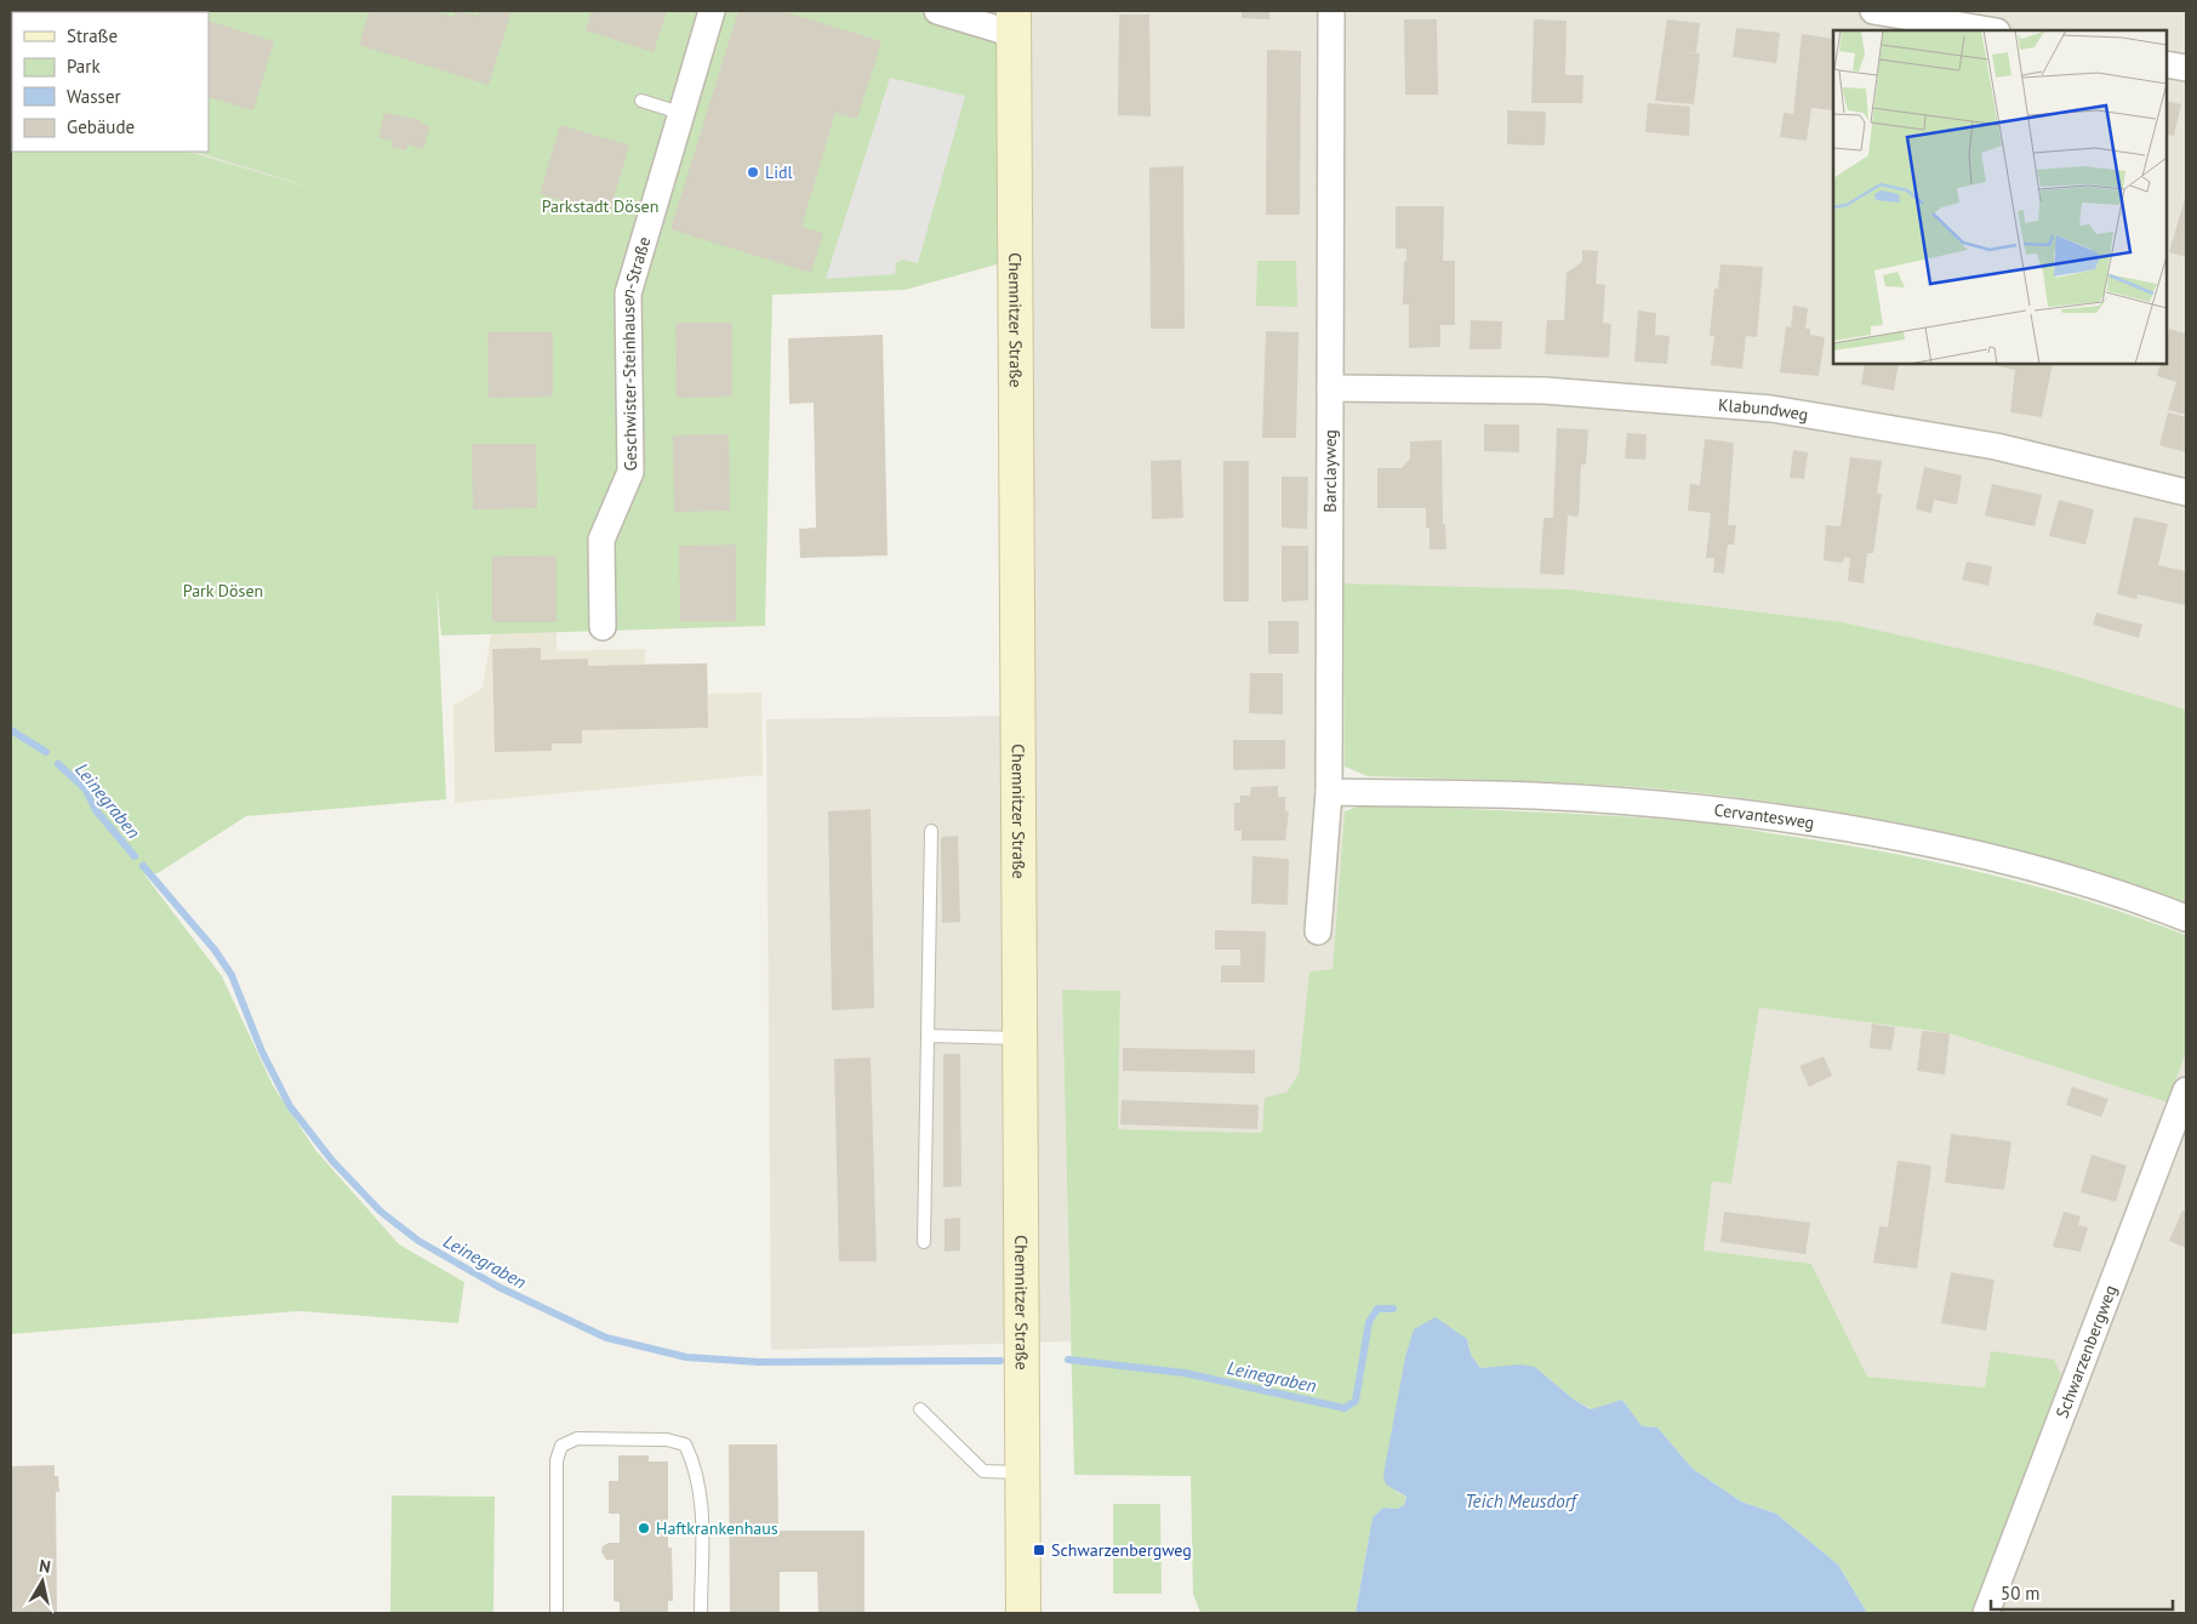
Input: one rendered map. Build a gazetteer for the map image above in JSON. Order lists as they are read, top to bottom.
{
  "streets": {
    "main road": ["Chemnitzer Straße"],
    "street": [
      "Geschwister-Steinhausen-Straße",
      "Klabundweg",
      "Barclayweg",
      "Cervantesweg",
      "Schwarzenbergweg"
    ]
  },
  "crossings": [
    ["Klabundweg", "Barclayweg"],
    ["Barclayweg", "Cervantesweg"]
  ],
  "water": ["Leinegraben", "Teich Meusdorf"],
  "parks": ["Parkstadt Dösen", "Park Dösen"],
  "places": {
    "other": ["Lidl", "Haftkrankenhaus"],
    "transit": ["Schwarzenbergweg"]
  },
  "legend": [
    "Straße",
    "Park",
    "Wasser",
    "Gebäude"
  ],
  "scale_bar": "50 m",
  "north": "top"
}
